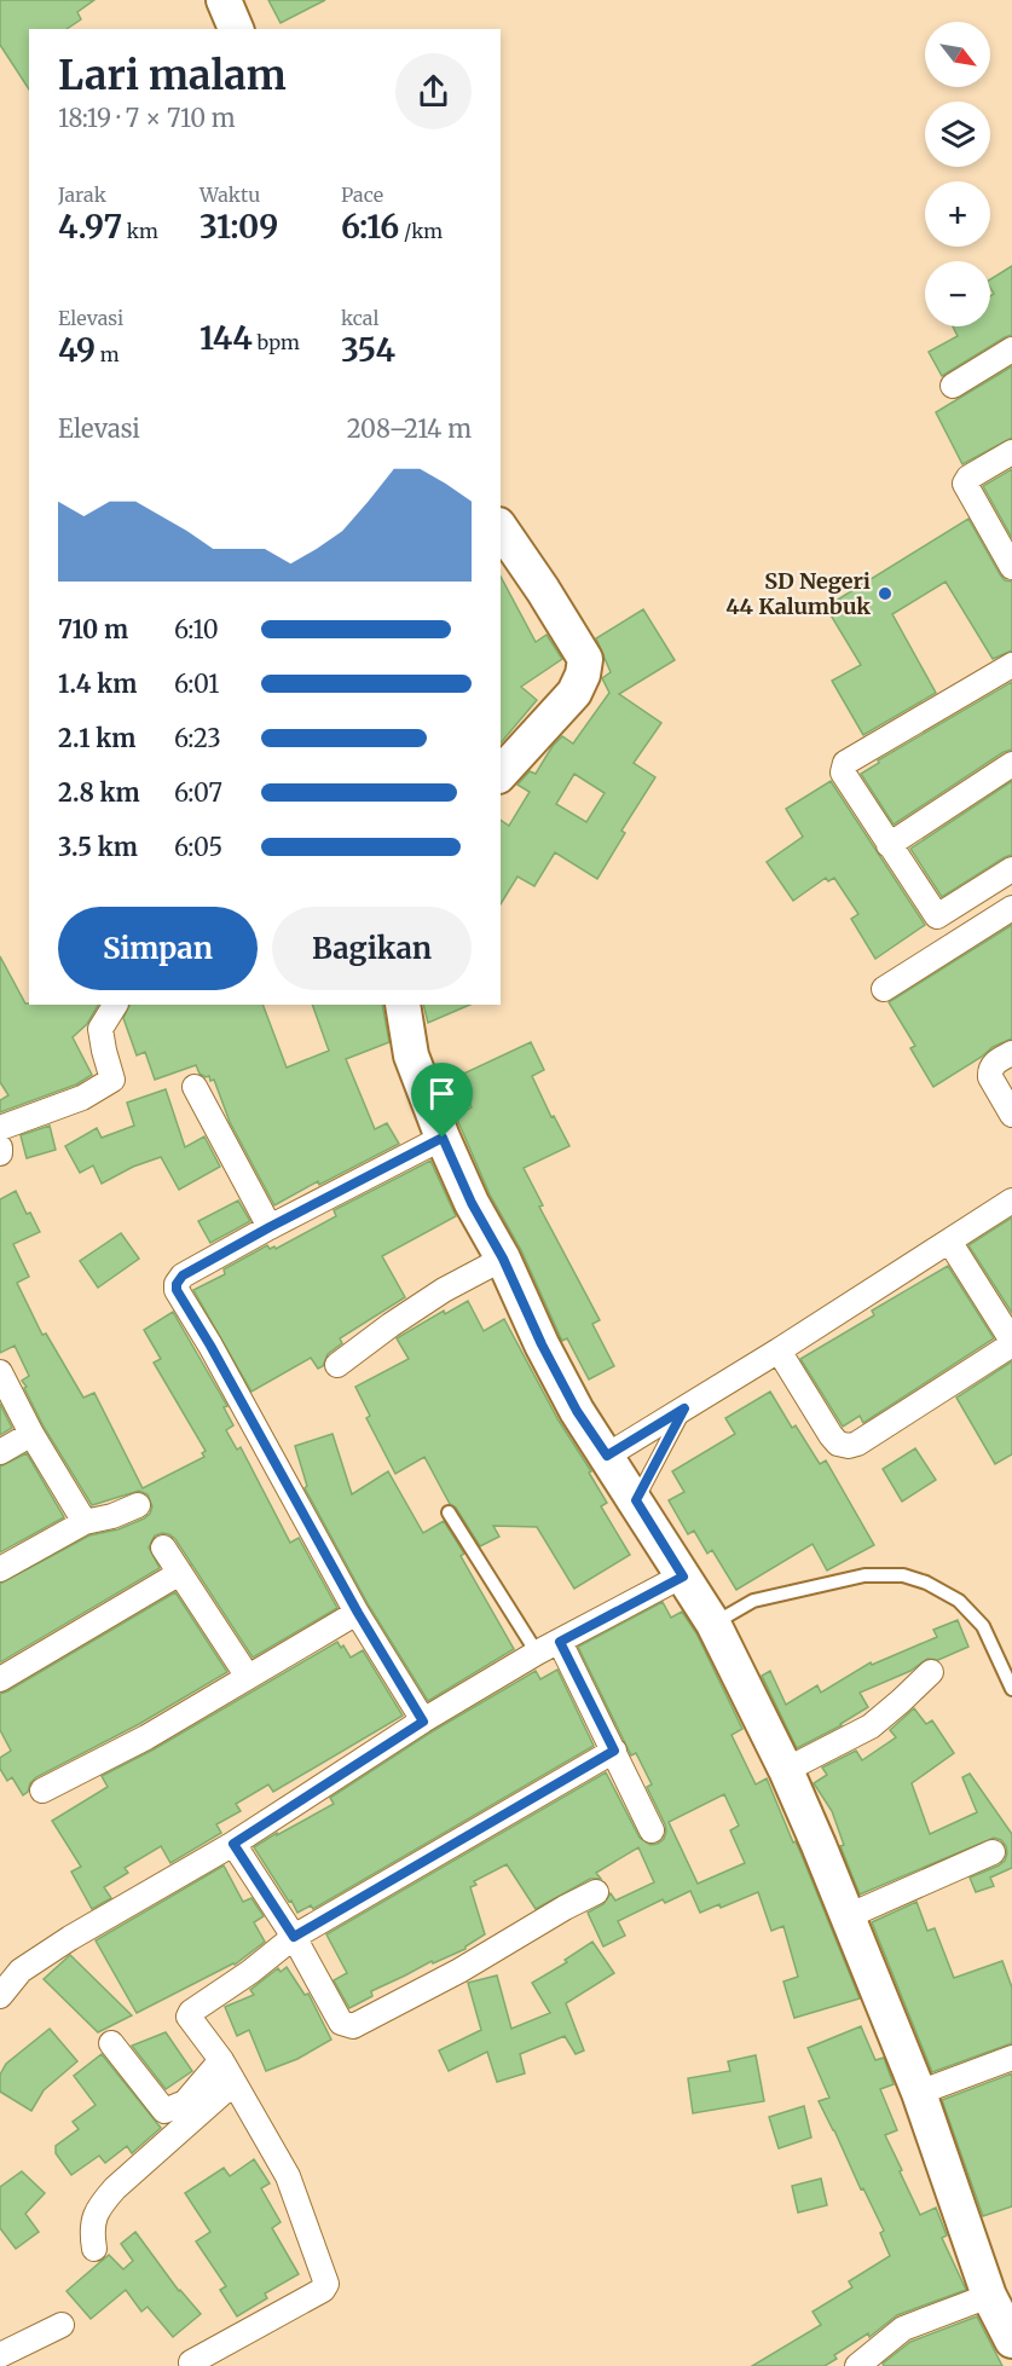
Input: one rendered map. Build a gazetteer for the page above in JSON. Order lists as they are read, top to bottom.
{
  "places": ["SD Negeri 44 Kalumbuk"],
  "north": "bottom right",
  "page": {
    "map_buttons": ["+", "−"],
    "heading": ["Lari malam", "18:19 · 7 × 710 m"],
    "stats": [
      ["Jarak", "4.97 km"],
      ["Waktu", "31:09"],
      ["Pace", "6:16 /km"],
      ["Elevasi", "49 m"],
      ["144 bpm"],
      ["kcal", "354"]
    ],
    "chart": ["Elevasi", "208–214 m"],
    "list": [
      {
        "name": "710 m",
        "note": "6:10"
      },
      {
        "name": "1.4 km",
        "note": "6:01"
      },
      {
        "name": "2.1 km",
        "note": "6:23"
      },
      {
        "name": "2.8 km",
        "note": "6:07"
      },
      {
        "name": "3.5 km",
        "note": "6:05"
      }
    ],
    "buttons": ["Simpan", "Bagikan"]
  }
}
